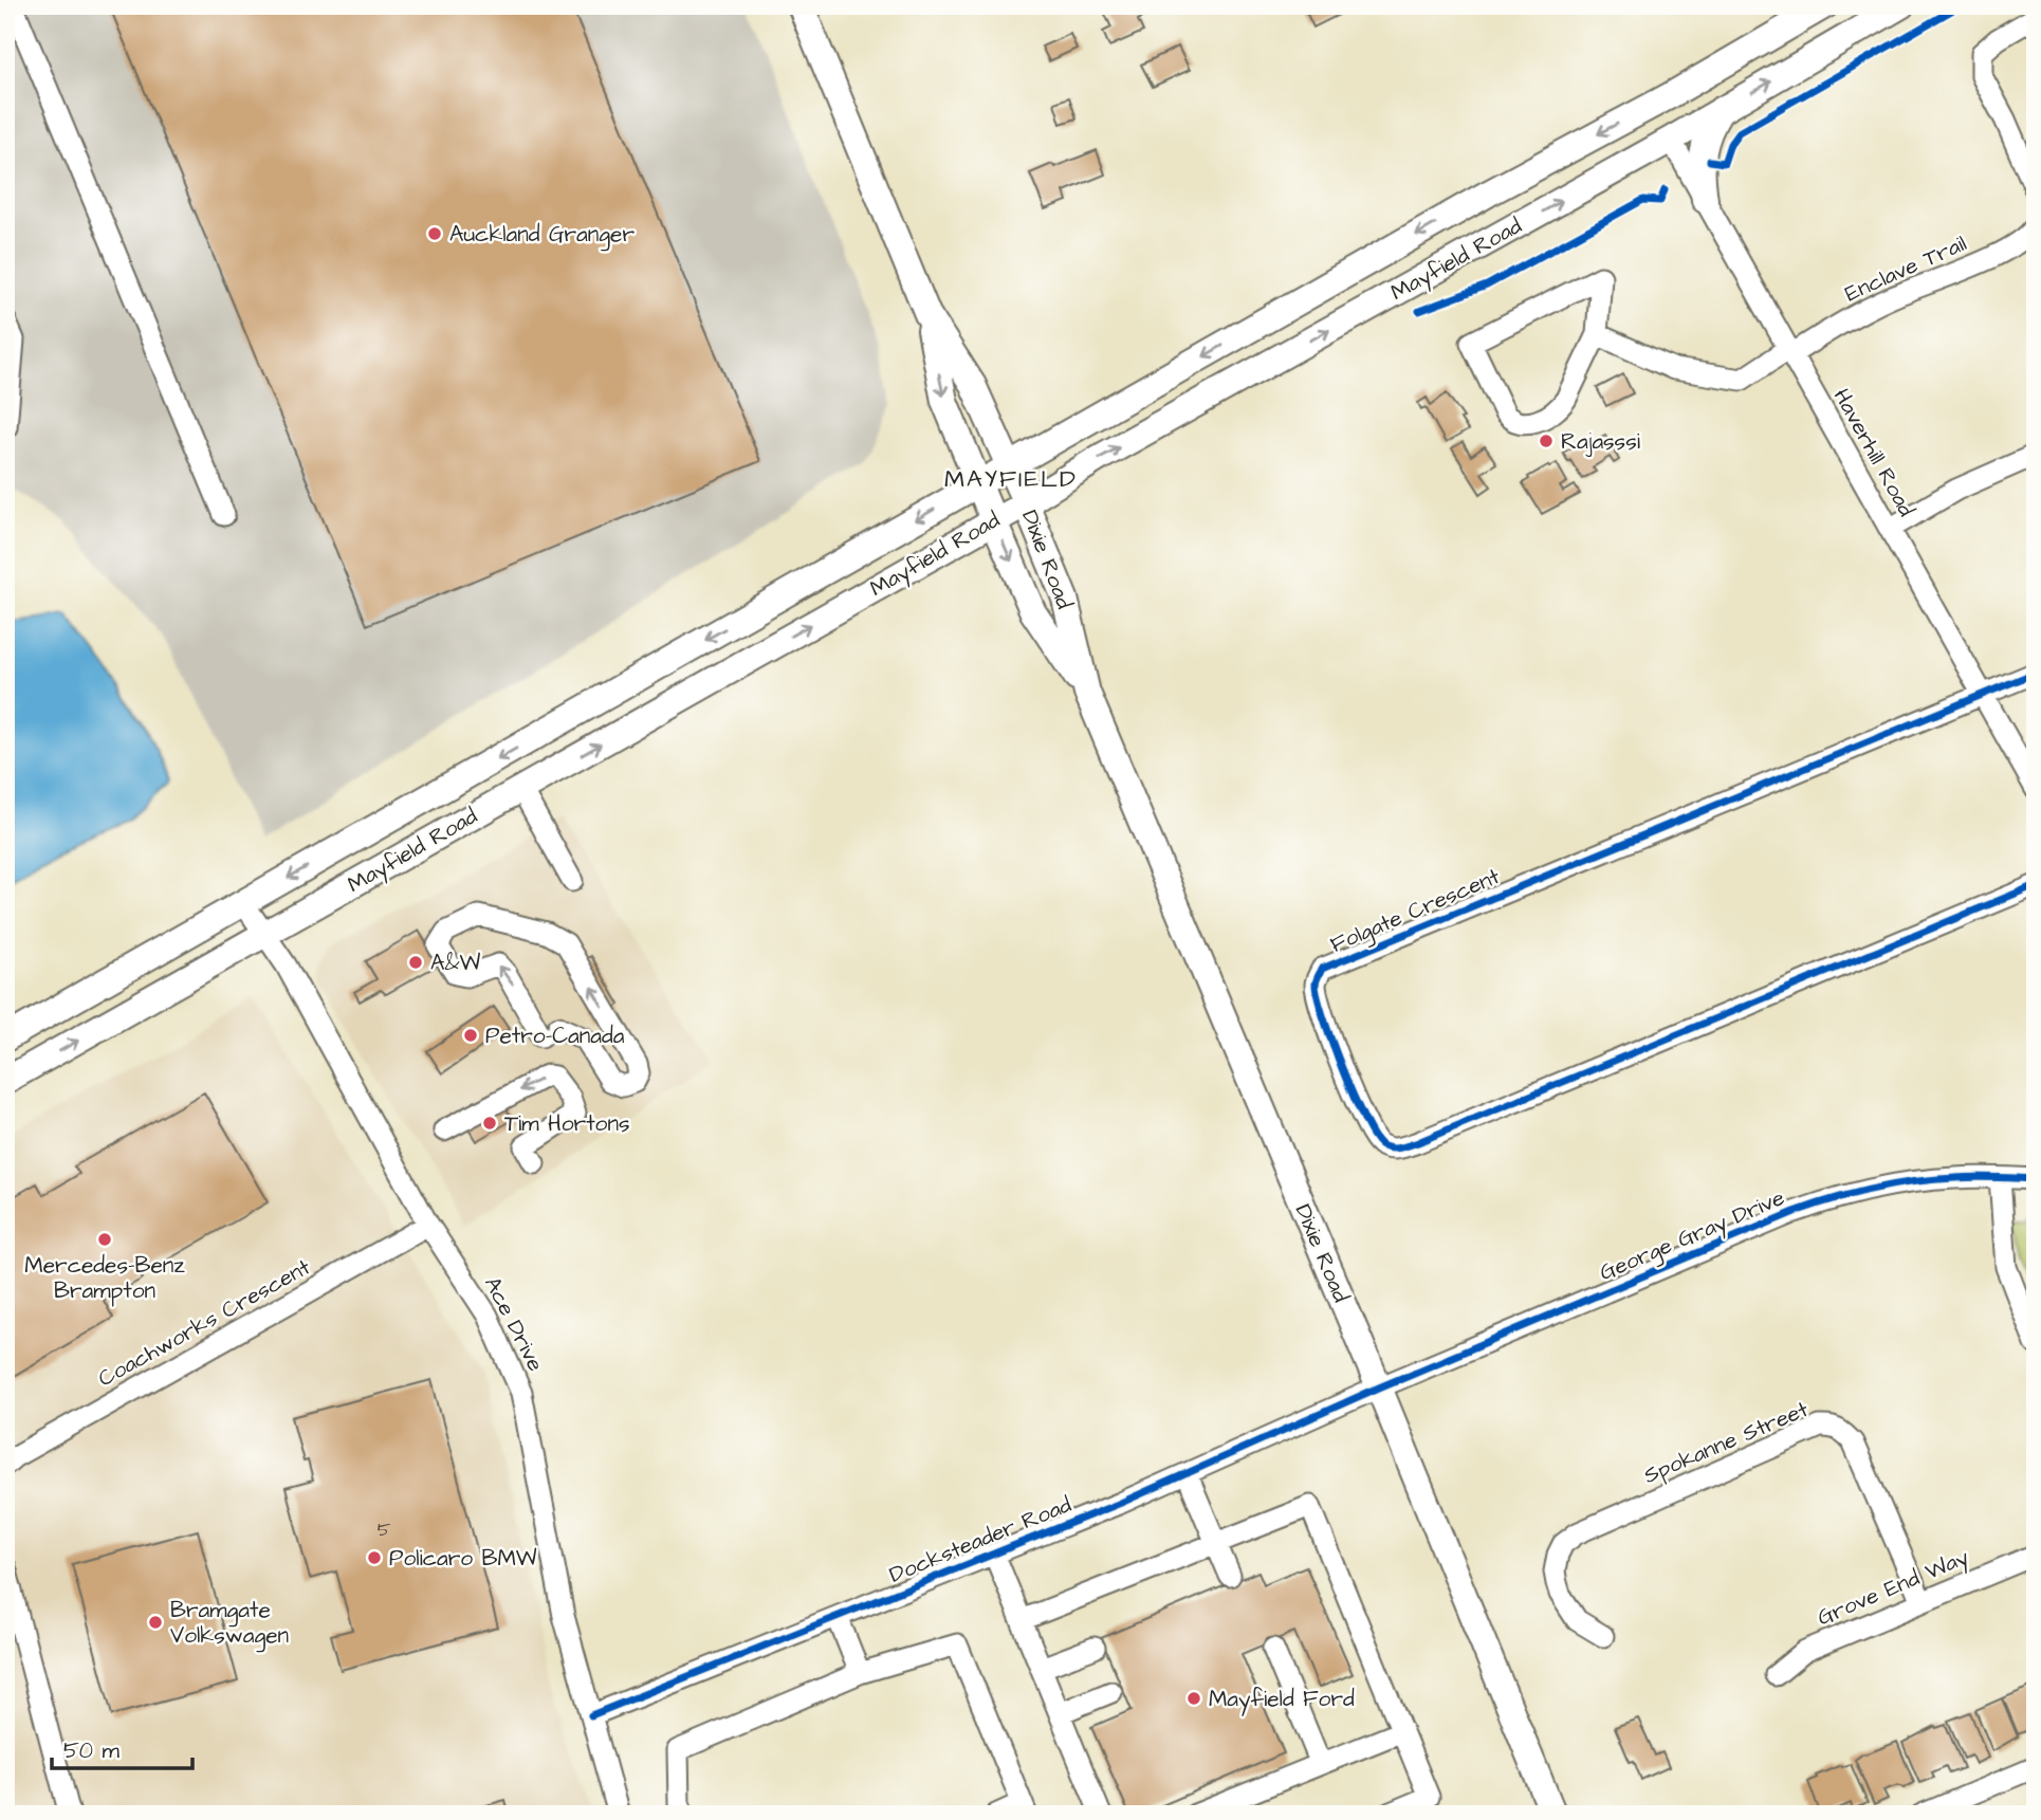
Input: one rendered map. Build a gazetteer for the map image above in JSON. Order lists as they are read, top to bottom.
{
  "streets": {
    "main road": ["Mayfield Road", "Dixie Road"],
    "street": [
      "Enclave Trail",
      "Haverhill Road",
      "Folgate Crescent",
      "George Gray Drive",
      "Coachworks Crescent",
      "Ace Drive",
      "Spokanne Street",
      "Docksteader Road",
      "Grove End Way"
    ]
  },
  "crossings": [
    ["Mayfield Road", "Haverhill Road"],
    ["Mayfield Road", "Dixie Road"],
    ["Mayfield Road", "Ace Drive"],
    ["Enclave Trail", "Haverhill Road"],
    ["Haverhill Road", "Folgate Crescent"],
    ["Dixie Road", "George Gray Drive"],
    ["Dixie Road", "Docksteader Road"],
    ["George Gray Drive", "Docksteader Road"],
    ["Coachworks Crescent", "Ace Drive"],
    ["Ace Drive", "Docksteader Road"],
    ["Spokanne Street", "Grove End Way"]
  ],
  "districts": ["MAYFIELD"],
  "places": [
    "Auckland Granger",
    "Rajasssi",
    "A&W",
    "Petro-Canada",
    "Tim Hortons",
    "Mercedes-Benz Brampton",
    "Policaro BMW",
    "Bramgate Volkswagen",
    "Mayfield Ford"
  ],
  "house_numbers": ["5"],
  "scale_bar": "50 m"
}
